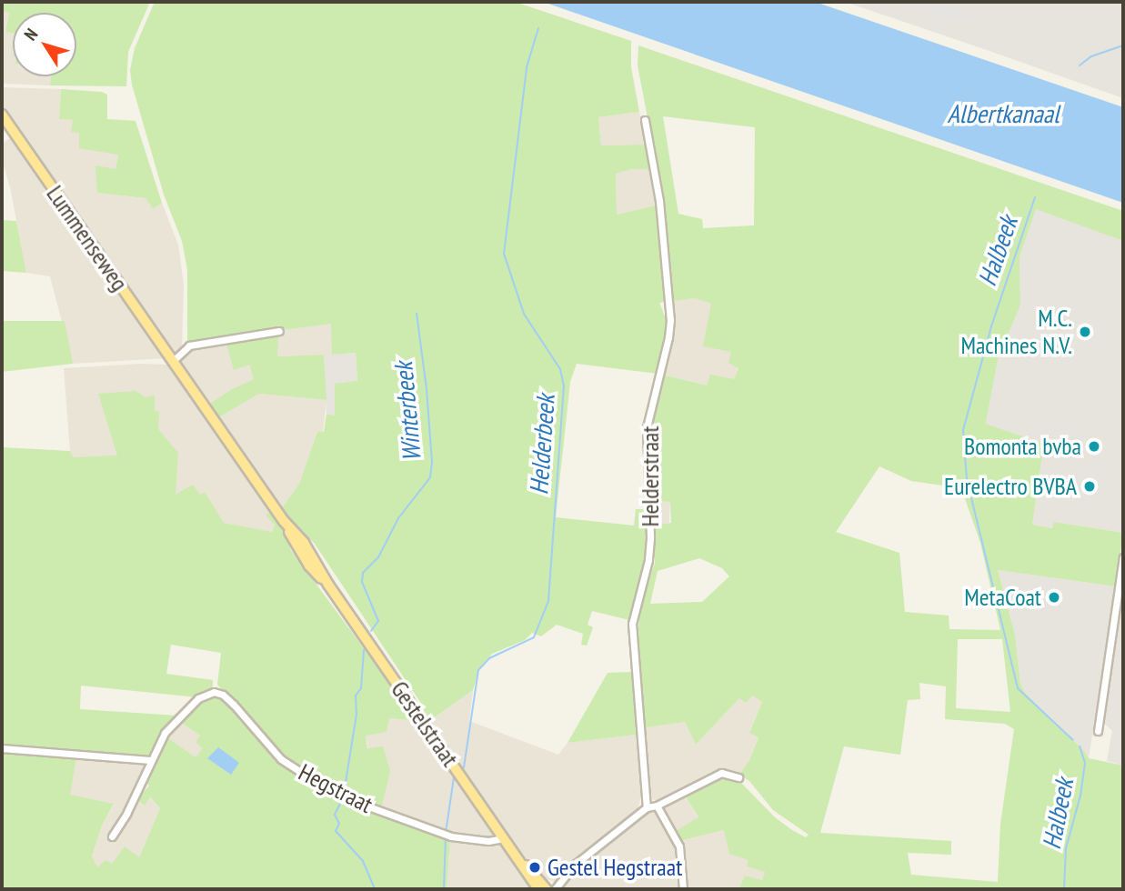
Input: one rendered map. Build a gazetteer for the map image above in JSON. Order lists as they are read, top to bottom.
{
  "streets": {
    "main road": ["Lummenseweg", "Gestelstraat"],
    "street": ["Helderstraat", "Hegstraat"]
  },
  "crossings": [
    ["Lummenseweg", "Gestelstraat"],
    ["Gestelstraat", "Hegstraat"]
  ],
  "water": [
    "Albertkanaal",
    "Halbeek",
    "Winterbeek",
    "Helderbeek"
  ],
  "places": [
    "M.C. Machines N.V.",
    "Bomonta bvba",
    "Eurelectro BVBA",
    "MetaCoat",
    "Gestel Hegstraat"
  ],
  "north": "top left"
}
